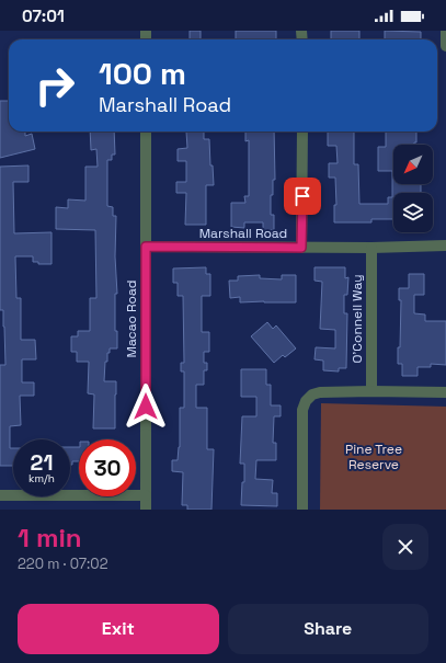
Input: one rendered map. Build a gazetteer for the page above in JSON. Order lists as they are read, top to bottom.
{
  "streets": {
    "street": ["Marshall Road", "Macao Road", "O'Connell Way"]
  },
  "crossings": [
    ["Marshall Road", "Macao Road"],
    ["Marshall Road", "O'Connell Way"]
  ],
  "parks": ["Pine Tree Reserve"],
  "north": "bottom left",
  "page": {
    "status": "07:01",
    "turn": ["100 m", "Marshall Road"],
    "speed": "21 km/h",
    "limit": "30",
    "heading": ["1 min", "220 m · 07:02"],
    "buttons": ["Exit", "Share"]
  }
}
